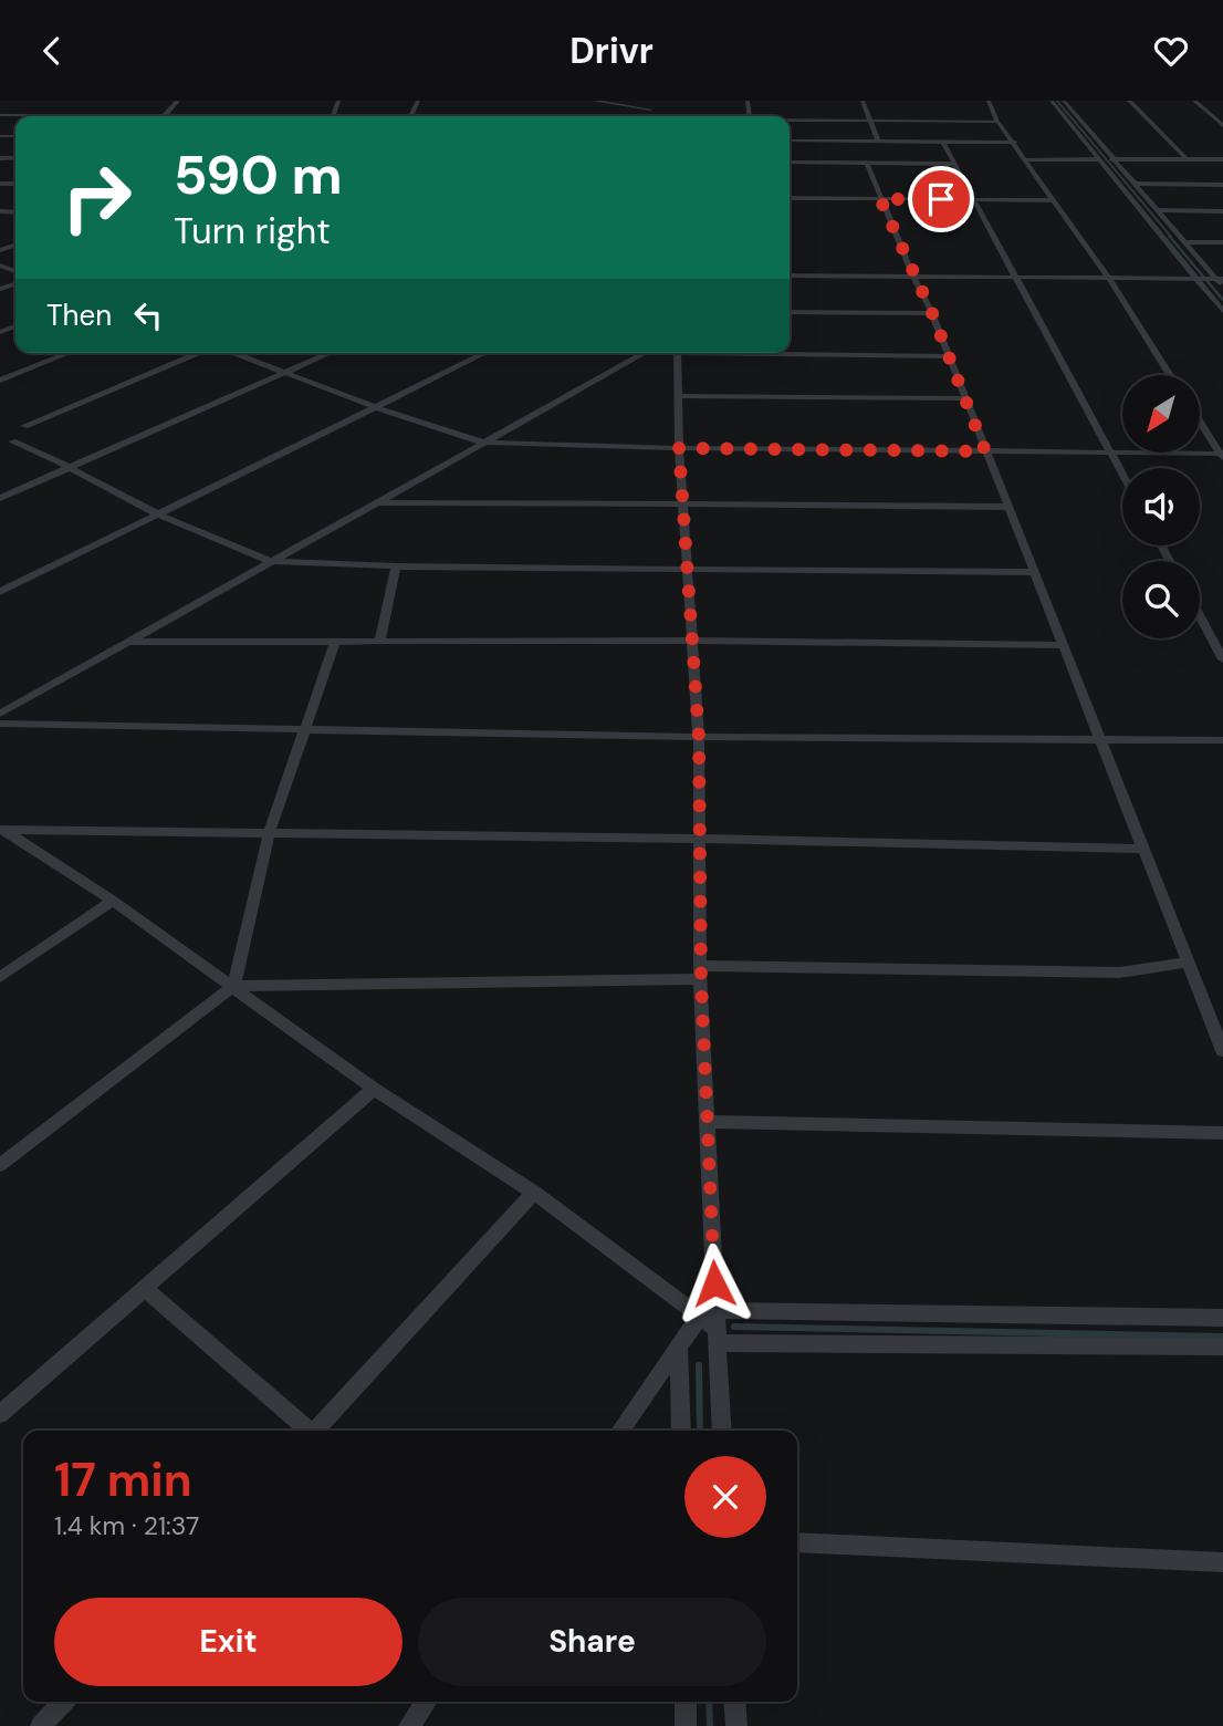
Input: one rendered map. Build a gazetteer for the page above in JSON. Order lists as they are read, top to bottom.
{
  "north": "bottom left",
  "page": {
    "header": "Drivr",
    "turn": ["590 m", "Turn right"],
    "then": "Then",
    "heading": ["17 min", "1.4 km · 21:37"],
    "buttons": ["Exit", "Share"]
  }
}
